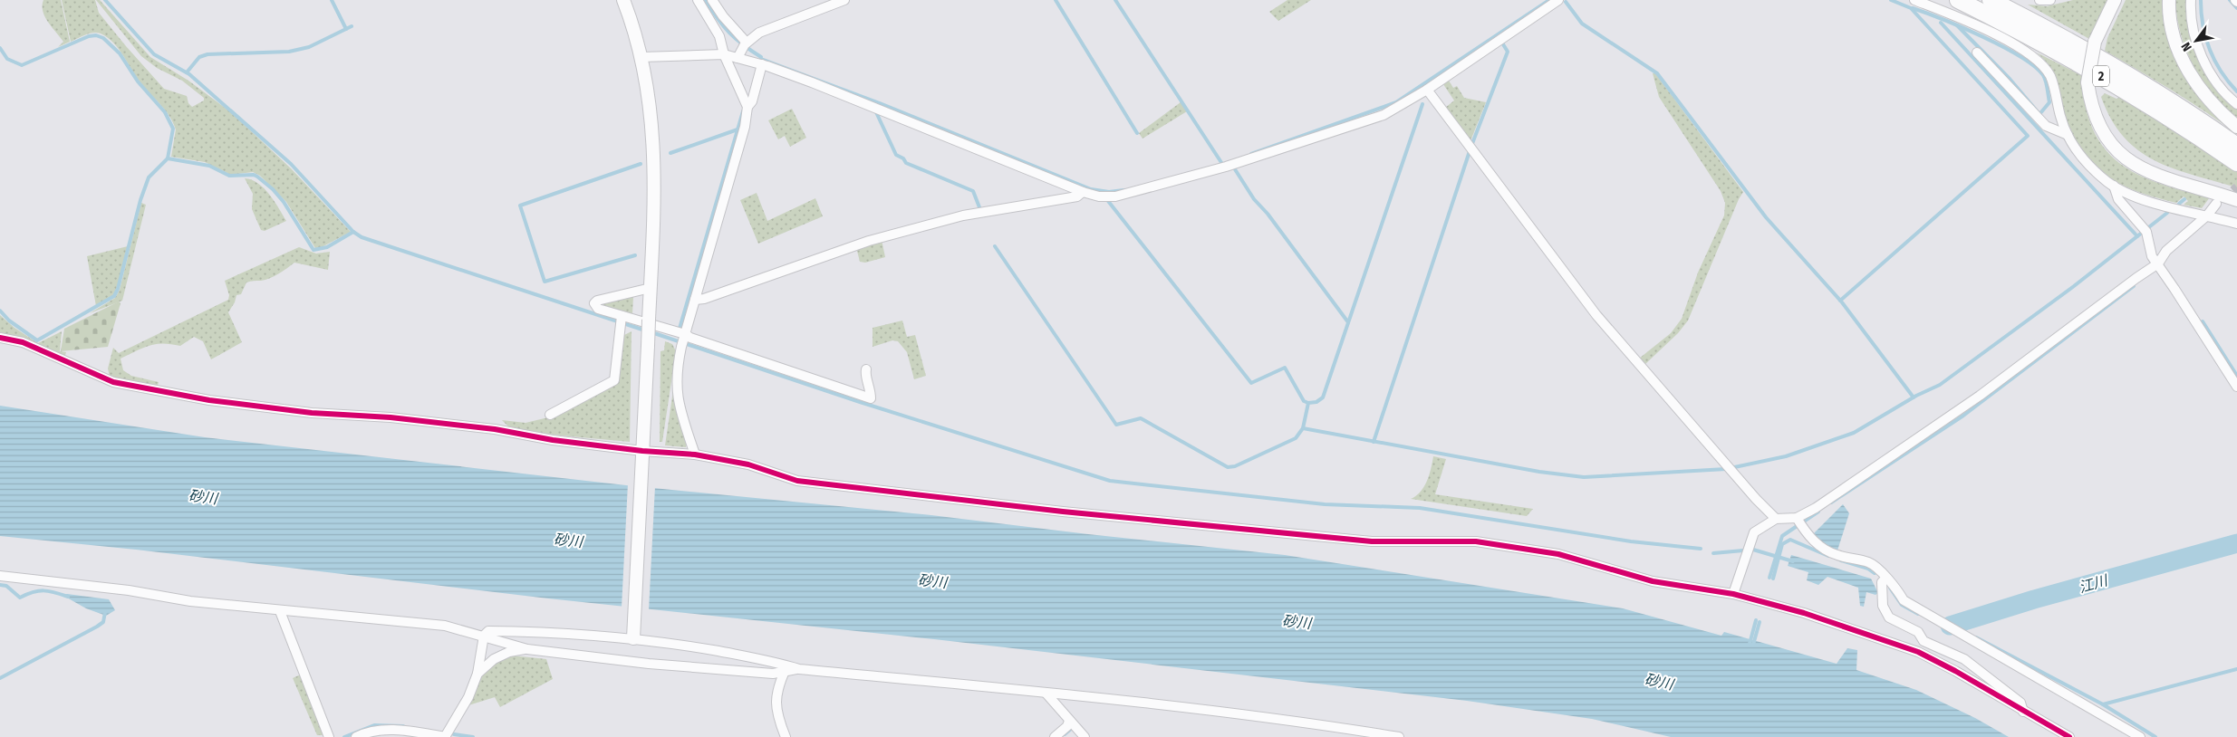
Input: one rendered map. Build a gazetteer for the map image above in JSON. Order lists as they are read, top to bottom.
{
  "streets": {
    "highway": ["2"]
  },
  "water": ["砂川", "江川"],
  "north": "bottom left"
}
